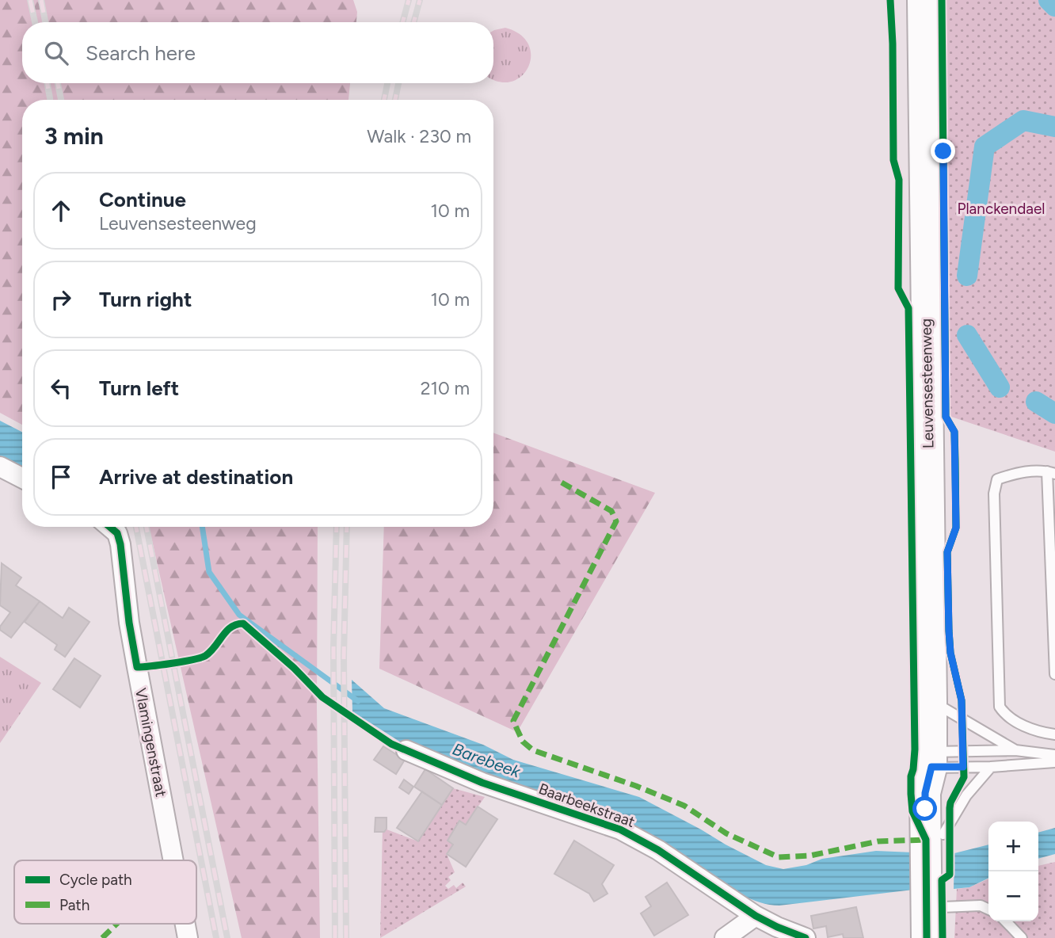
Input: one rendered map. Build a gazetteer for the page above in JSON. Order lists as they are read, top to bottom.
{
  "streets": {
    "main road": ["Leuvensesteenweg"],
    "street": ["Vlamingenstraat", "Baarbeekstraat"]
  },
  "water": ["Barebeek"],
  "parks": ["Planckendael"],
  "legend": ["Cycle path", "Path"],
  "page": {
    "search": "Search here",
    "heading": ["3 min", "Walk · 230 m"],
    "list": [
      ["Continue", "Leuvensesteenweg", "10 m"],
      ["Turn right", "10 m"],
      ["Turn left", "210 m"],
      "Arrive at destination"
    ],
    "map_buttons": ["+", "−"]
  }
}
